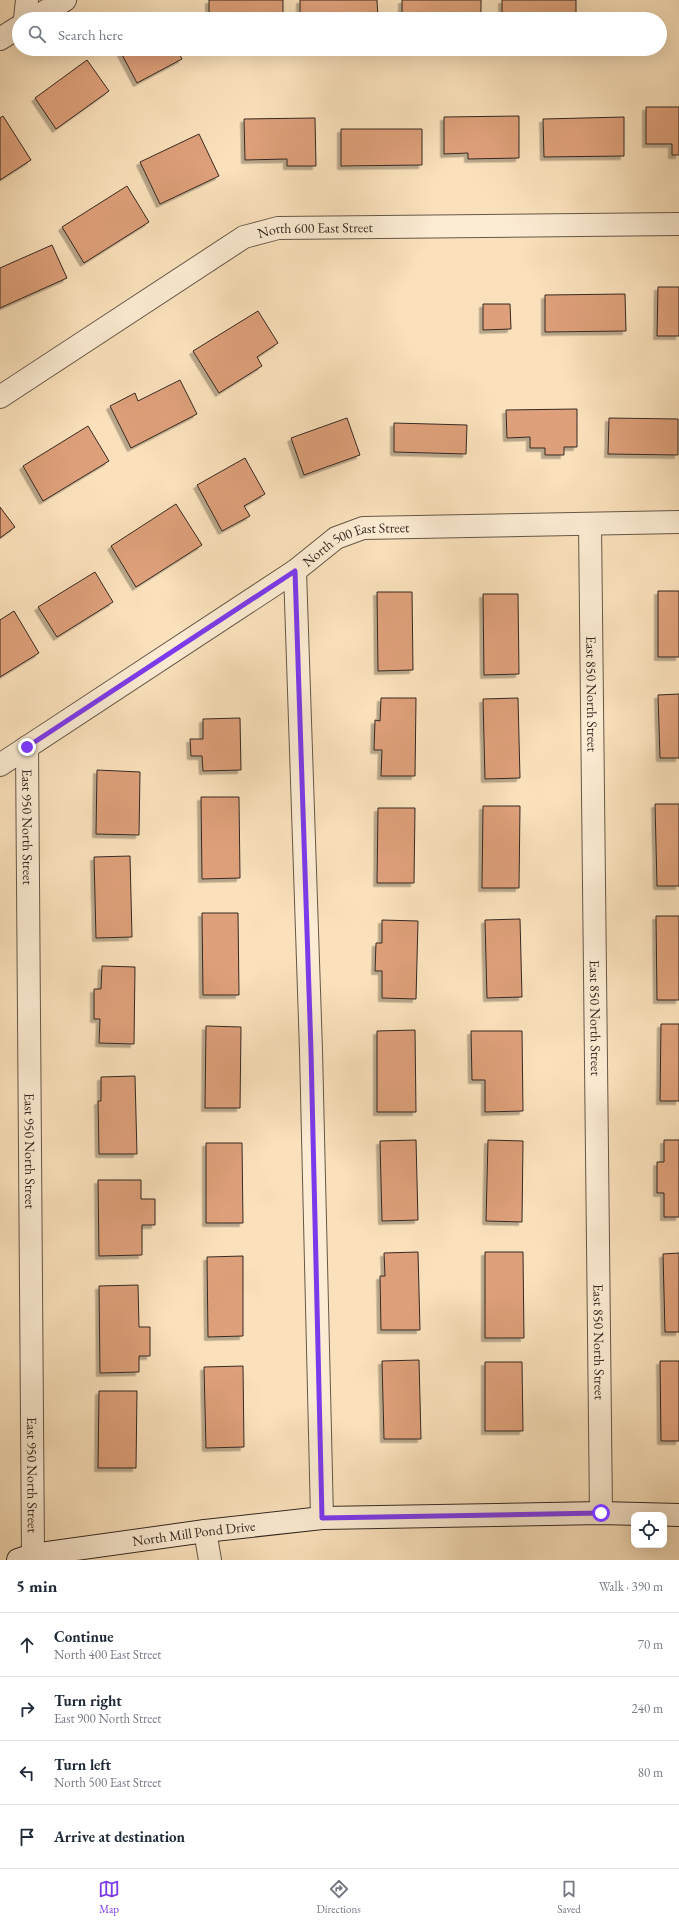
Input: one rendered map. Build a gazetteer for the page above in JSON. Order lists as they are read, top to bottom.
{
  "streets": {
    "street": [
      "North 600 East Street",
      "North 500 East Street",
      "East 850 North Street",
      "East 950 North Street",
      "North Mill Pond Drive"
    ]
  },
  "crossings": [
    ["North 500 East Street", "East 850 North Street"],
    ["North 500 East Street", "East 950 North Street"],
    ["East 850 North Street", "North Mill Pond Drive"],
    ["East 950 North Street", "North Mill Pond Drive"]
  ],
  "page": {
    "search": "Search here",
    "heading": ["5 min", "Walk · 390 m"],
    "list": [
      ["Continue", "North 400 East Street", "70 m"],
      ["Turn right", "East 900 North Street", "240 m"],
      ["Turn left", "North 500 East Street", "80 m"],
      "Arrive at destination"
    ],
    "nav": ["Map", "Directions", "Saved"]
  }
}
